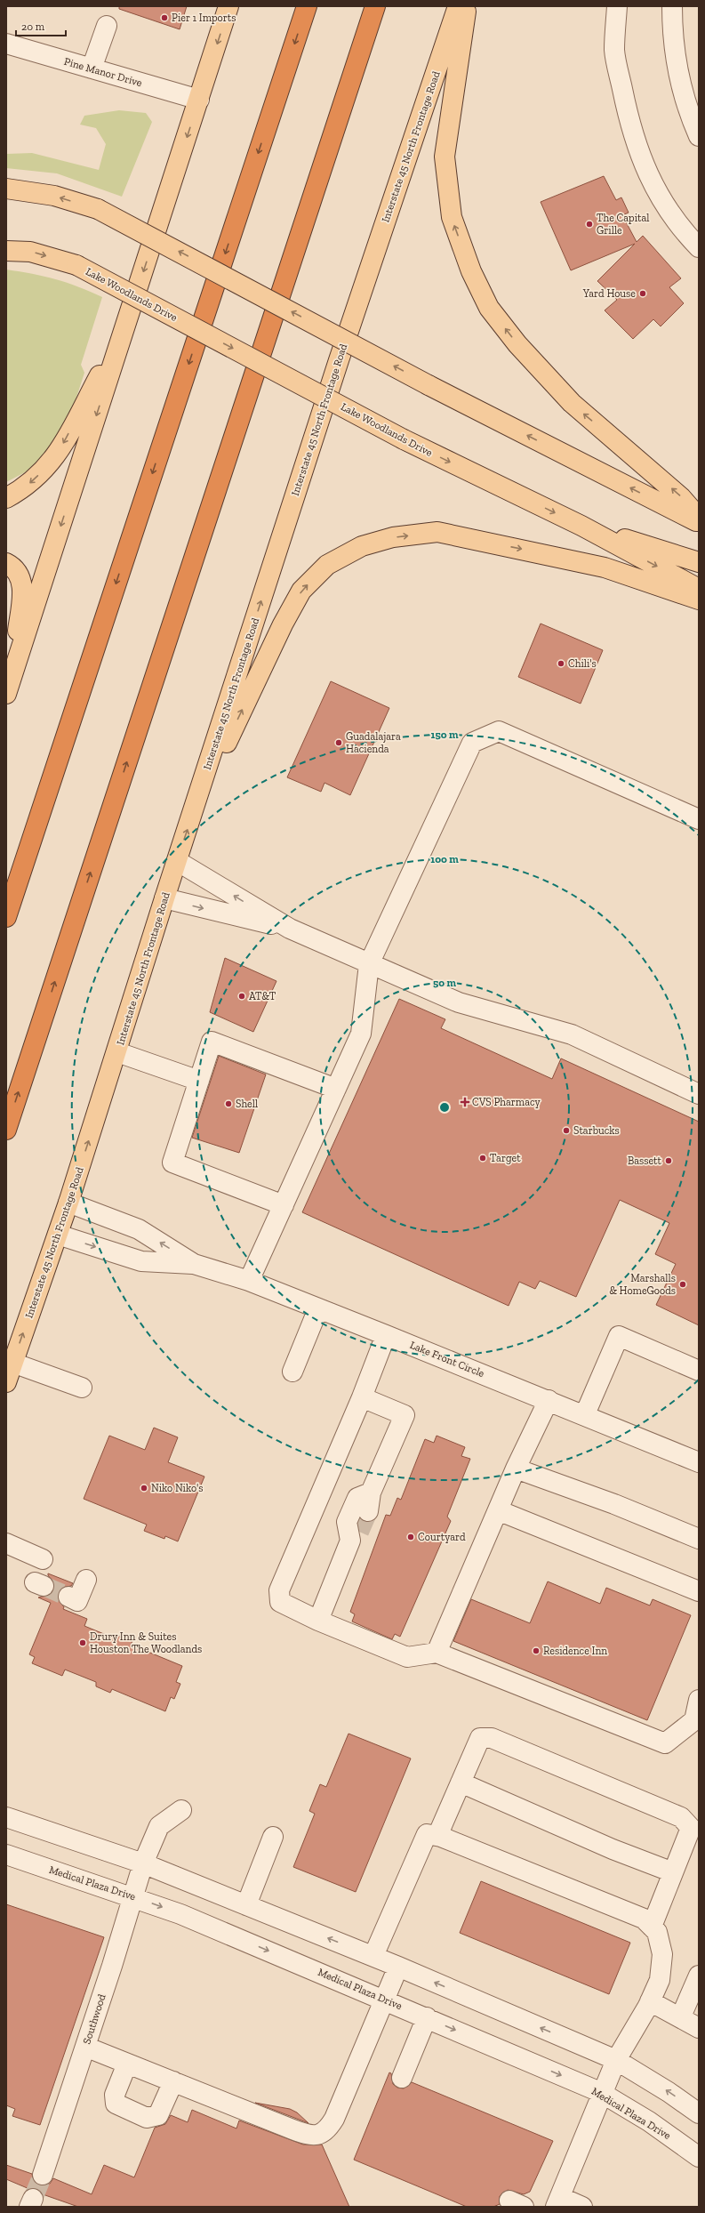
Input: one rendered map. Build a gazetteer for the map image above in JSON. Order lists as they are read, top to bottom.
{
  "streets": {
    "main road": ["Interstate 45 North Frontage Road", "Lake Woodlands Drive"],
    "street": [
      "Pine Manor Drive",
      "Lake Front Circle",
      "Medical Plaza Drive",
      "Southwood"
    ]
  },
  "crossings": [
    ["Interstate 45 North Frontage Road", "Lake Front Circle"],
    ["Medical Plaza Drive", "Southwood"]
  ],
  "one_way": ["Interstate 45 North Frontage Road"],
  "places": {
    "other": [
      "Pier 1 Imports",
      "The Capital Grille",
      "Yard House",
      "Chili's",
      "Guadalajara Hacienda",
      "AT&T",
      "Shell",
      "Starbucks",
      "Target",
      "Bassett",
      "Marshalls & HomeGoods",
      "Niko Niko's",
      "Courtyard",
      "Drury Inn & Suites Houston The Woodlands",
      "Residence Inn"
    ],
    "health": ["CVS Pharmacy"]
  },
  "scale_bar": "20 m",
  "rings": ["150 m", "100 m", "50 m"]
}
